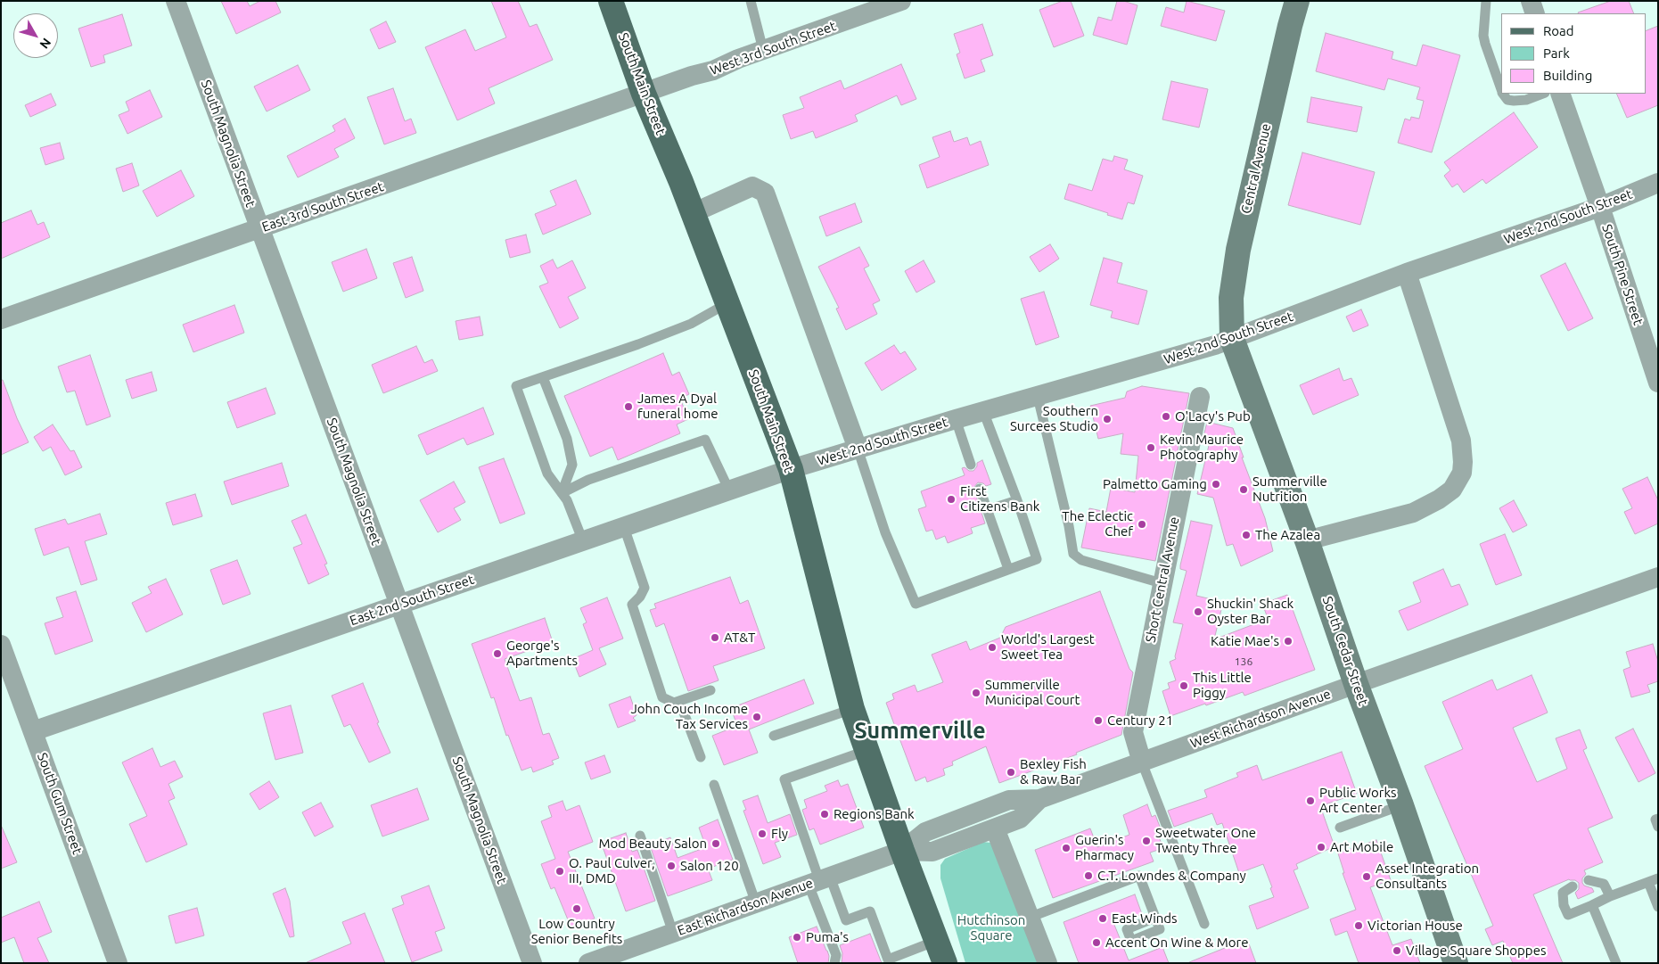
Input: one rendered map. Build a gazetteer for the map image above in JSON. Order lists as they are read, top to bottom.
{
  "streets": {
    "main road": ["South Main Street"],
    "street": [
      "West 3rd South Street",
      "South Magnolia Street",
      "Central Avenue",
      "East 3rd South Street",
      "West 2nd South Street",
      "South Pine Street",
      "Short Central Avenue",
      "East 2nd South Street",
      "South Cedar Street",
      "West Richardson Avenue",
      "South Gum Street",
      "East Richardson Avenue"
    ]
  },
  "crossings": [
    ["West 3rd South Street", "South Main Street"],
    ["West 3rd South Street", "East 3rd South Street"],
    ["South Main Street", "East 3rd South Street"],
    ["South Main Street", "West 2nd South Street"],
    ["South Main Street", "East 2nd South Street"],
    ["South Main Street", "West Richardson Avenue"],
    ["South Main Street", "East Richardson Avenue"],
    ["South Magnolia Street", "East 3rd South Street"],
    ["South Magnolia Street", "East 2nd South Street"],
    ["Central Avenue", "West 2nd South Street"],
    ["Central Avenue", "South Cedar Street"],
    ["West 2nd South Street", "South Pine Street"],
    ["West 2nd South Street", "East 2nd South Street"],
    ["West 2nd South Street", "South Cedar Street"],
    ["Short Central Avenue", "West Richardson Avenue"],
    ["East 2nd South Street", "South Gum Street"],
    ["South Cedar Street", "West Richardson Avenue"],
    ["West Richardson Avenue", "East Richardson Avenue"]
  ],
  "districts": ["Summerville"],
  "parks": ["Hutchinson Square"],
  "places": [
    "James A Dyal funeral home",
    "O'Lacy's Pub",
    "Southern Surcees Studio",
    "Kevin Maurice Photography",
    "Palmetto Gaming",
    "Summerville Nutrition",
    "First Citizens Bank",
    "The Eclectic Chef",
    "The Azalea",
    "Shuckin' Shack Oyster Bar",
    "AT&T",
    "Katie Mae's",
    "World's Largest Sweet Tea",
    "George's Apartments",
    "This Little Piggy",
    "Summerville Municipal Court",
    "John Couch Income Tax Services",
    "Century 21",
    "Bexley Fish & Raw Bar",
    "Public Works Art Center",
    "Regions Bank",
    "Fly",
    "Sweetwater One Twenty Three",
    "Mod Beauty Salon",
    "Art Mobile",
    "Guerin's Pharmacy",
    "Salon 120",
    "O. Paul Culver, III, DMD",
    "C.T. Lowndes & Company",
    "Asset Integration Consultants",
    "Low Country Senior Benefits",
    "East Winds",
    "Victorian House",
    "Puma's",
    "Accent On Wine & More",
    "Village Square Shoppes"
  ],
  "house_numbers": ["136"],
  "legend": ["Road", "Park", "Building"],
  "north": "bottom right"
}
